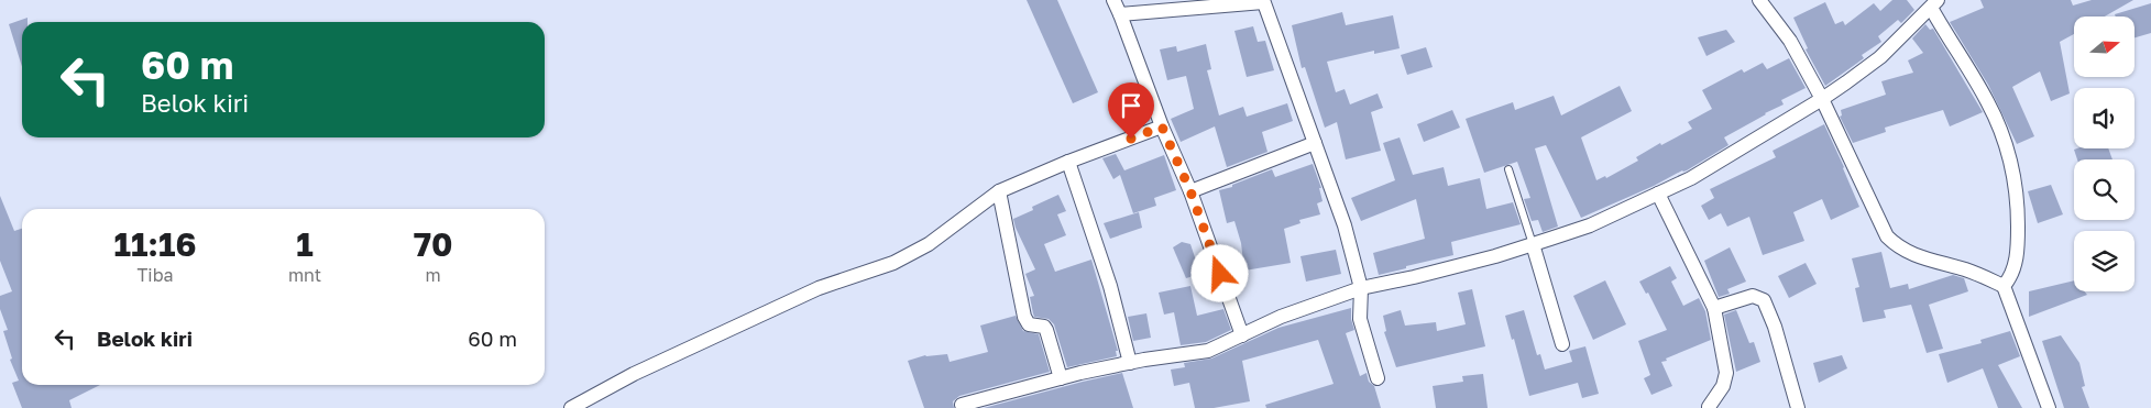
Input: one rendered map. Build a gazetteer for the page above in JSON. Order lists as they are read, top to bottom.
{
  "north": "right",
  "page": {
    "turn": ["60 m", "Belok kiri"],
    "eta": [
      "11:16",
      "Tiba",
      "1",
      "mnt",
      "70",
      "m"
    ],
    "list": [
      {
        "name": "Belok kiri",
        "value": "60 m"
      }
    ]
  }
}
